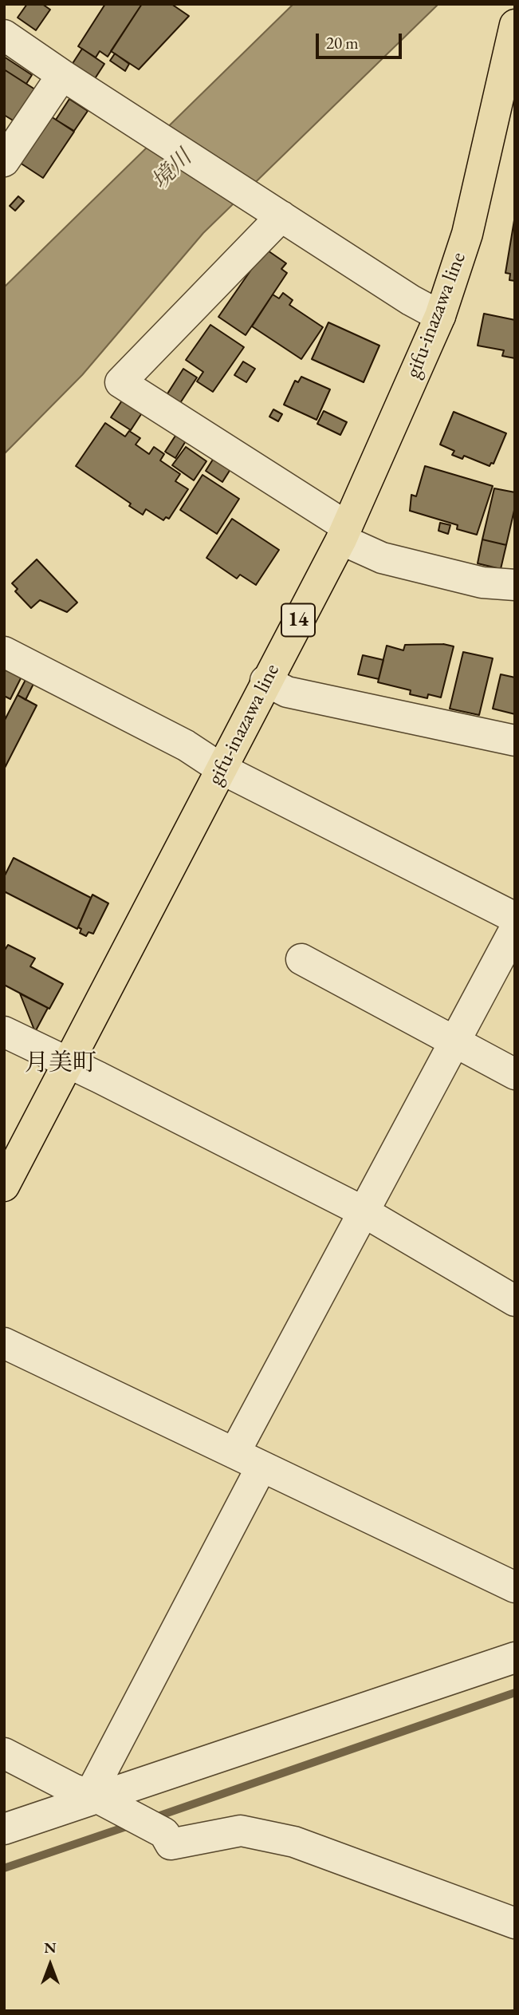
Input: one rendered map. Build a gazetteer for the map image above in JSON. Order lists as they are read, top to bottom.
{
  "streets": {
    "main road": ["gifu-inazawa line", "14"]
  },
  "districts": ["月美町"],
  "water": ["境川"],
  "scale_bar": "20 m",
  "north": "top"
}
